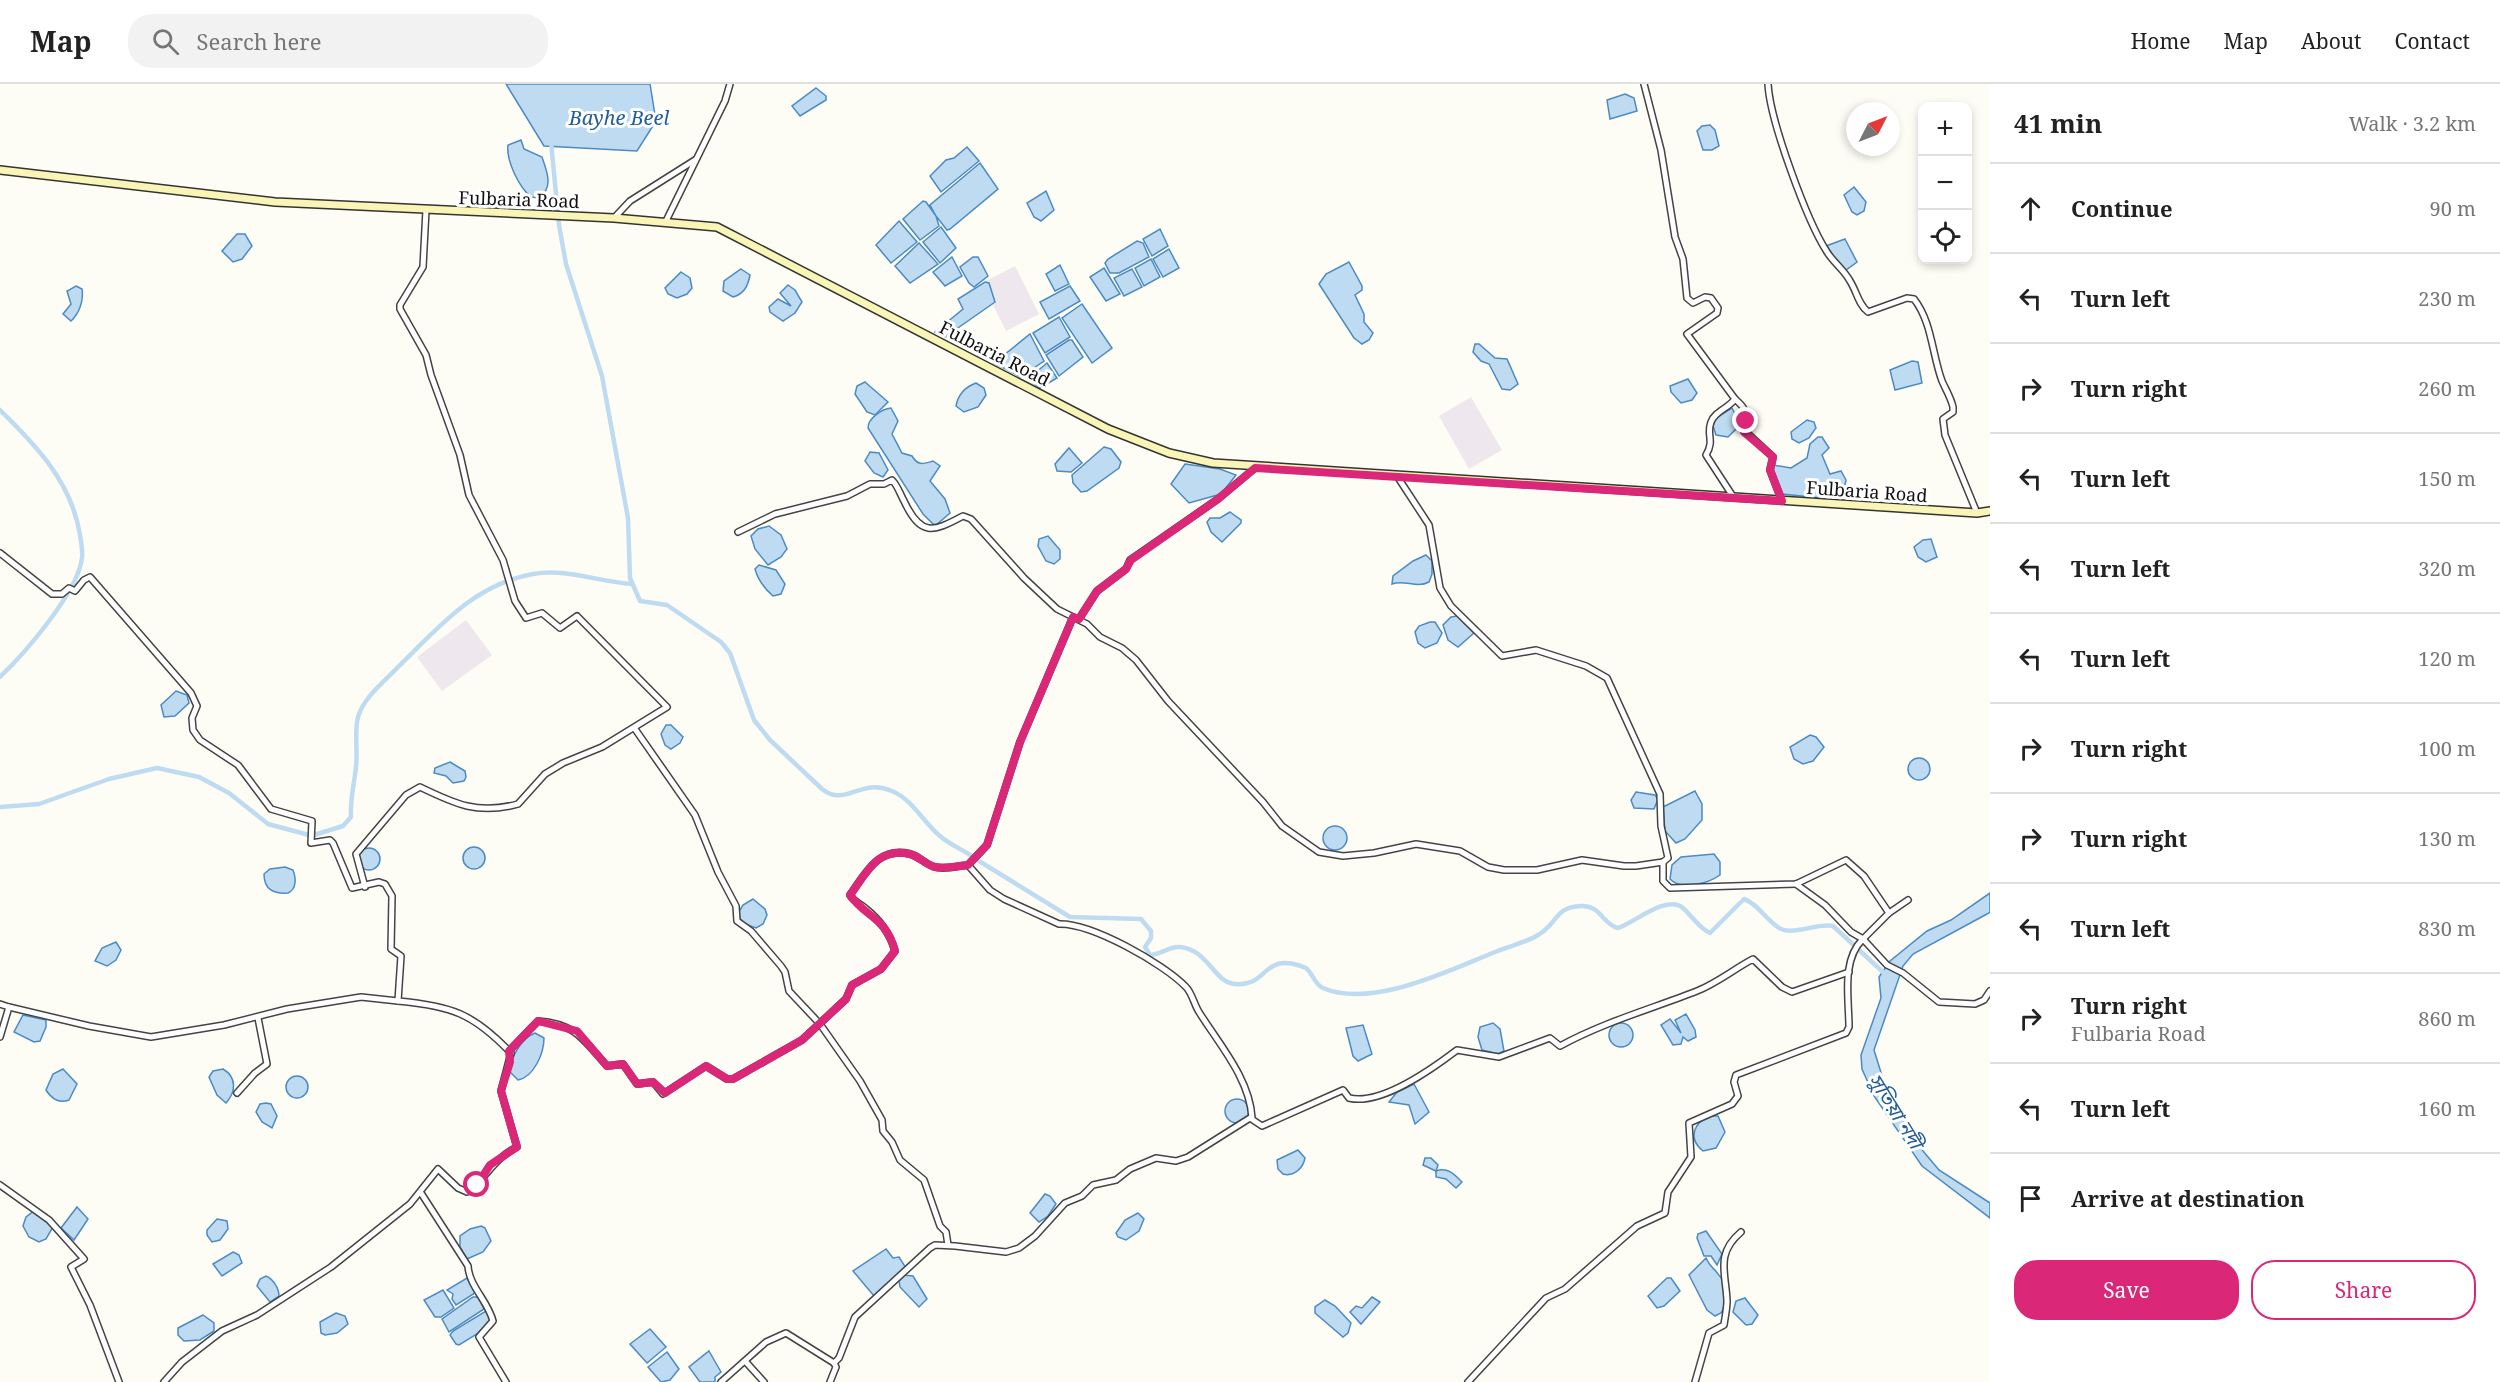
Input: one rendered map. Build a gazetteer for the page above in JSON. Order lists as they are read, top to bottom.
{
  "streets": {
    "main road": ["Fulbaria Road"]
  },
  "water": ["Bayhe Beel", "সুতিয়া নদী"],
  "north": "top right",
  "page": {
    "header": "Map",
    "search": "Search here",
    "nav": [
      "Home",
      "Map",
      "About",
      "Contact"
    ],
    "heading": ["41 min", "Walk · 3.2 km"],
    "map_buttons": ["+", "−"],
    "list": [
      ["Continue", "90 m"],
      ["Turn left", "230 m"],
      ["Turn right", "260 m"],
      ["Turn left", "150 m"],
      ["Turn left", "320 m"],
      ["Turn left", "120 m"],
      ["Turn right", "100 m"],
      ["Turn right", "130 m"],
      ["Turn left", "830 m"],
      ["Turn right", "Fulbaria Road", "860 m"],
      ["Turn left", "160 m"],
      "Arrive at destination"
    ],
    "buttons": ["Save", "Share"]
  }
}
